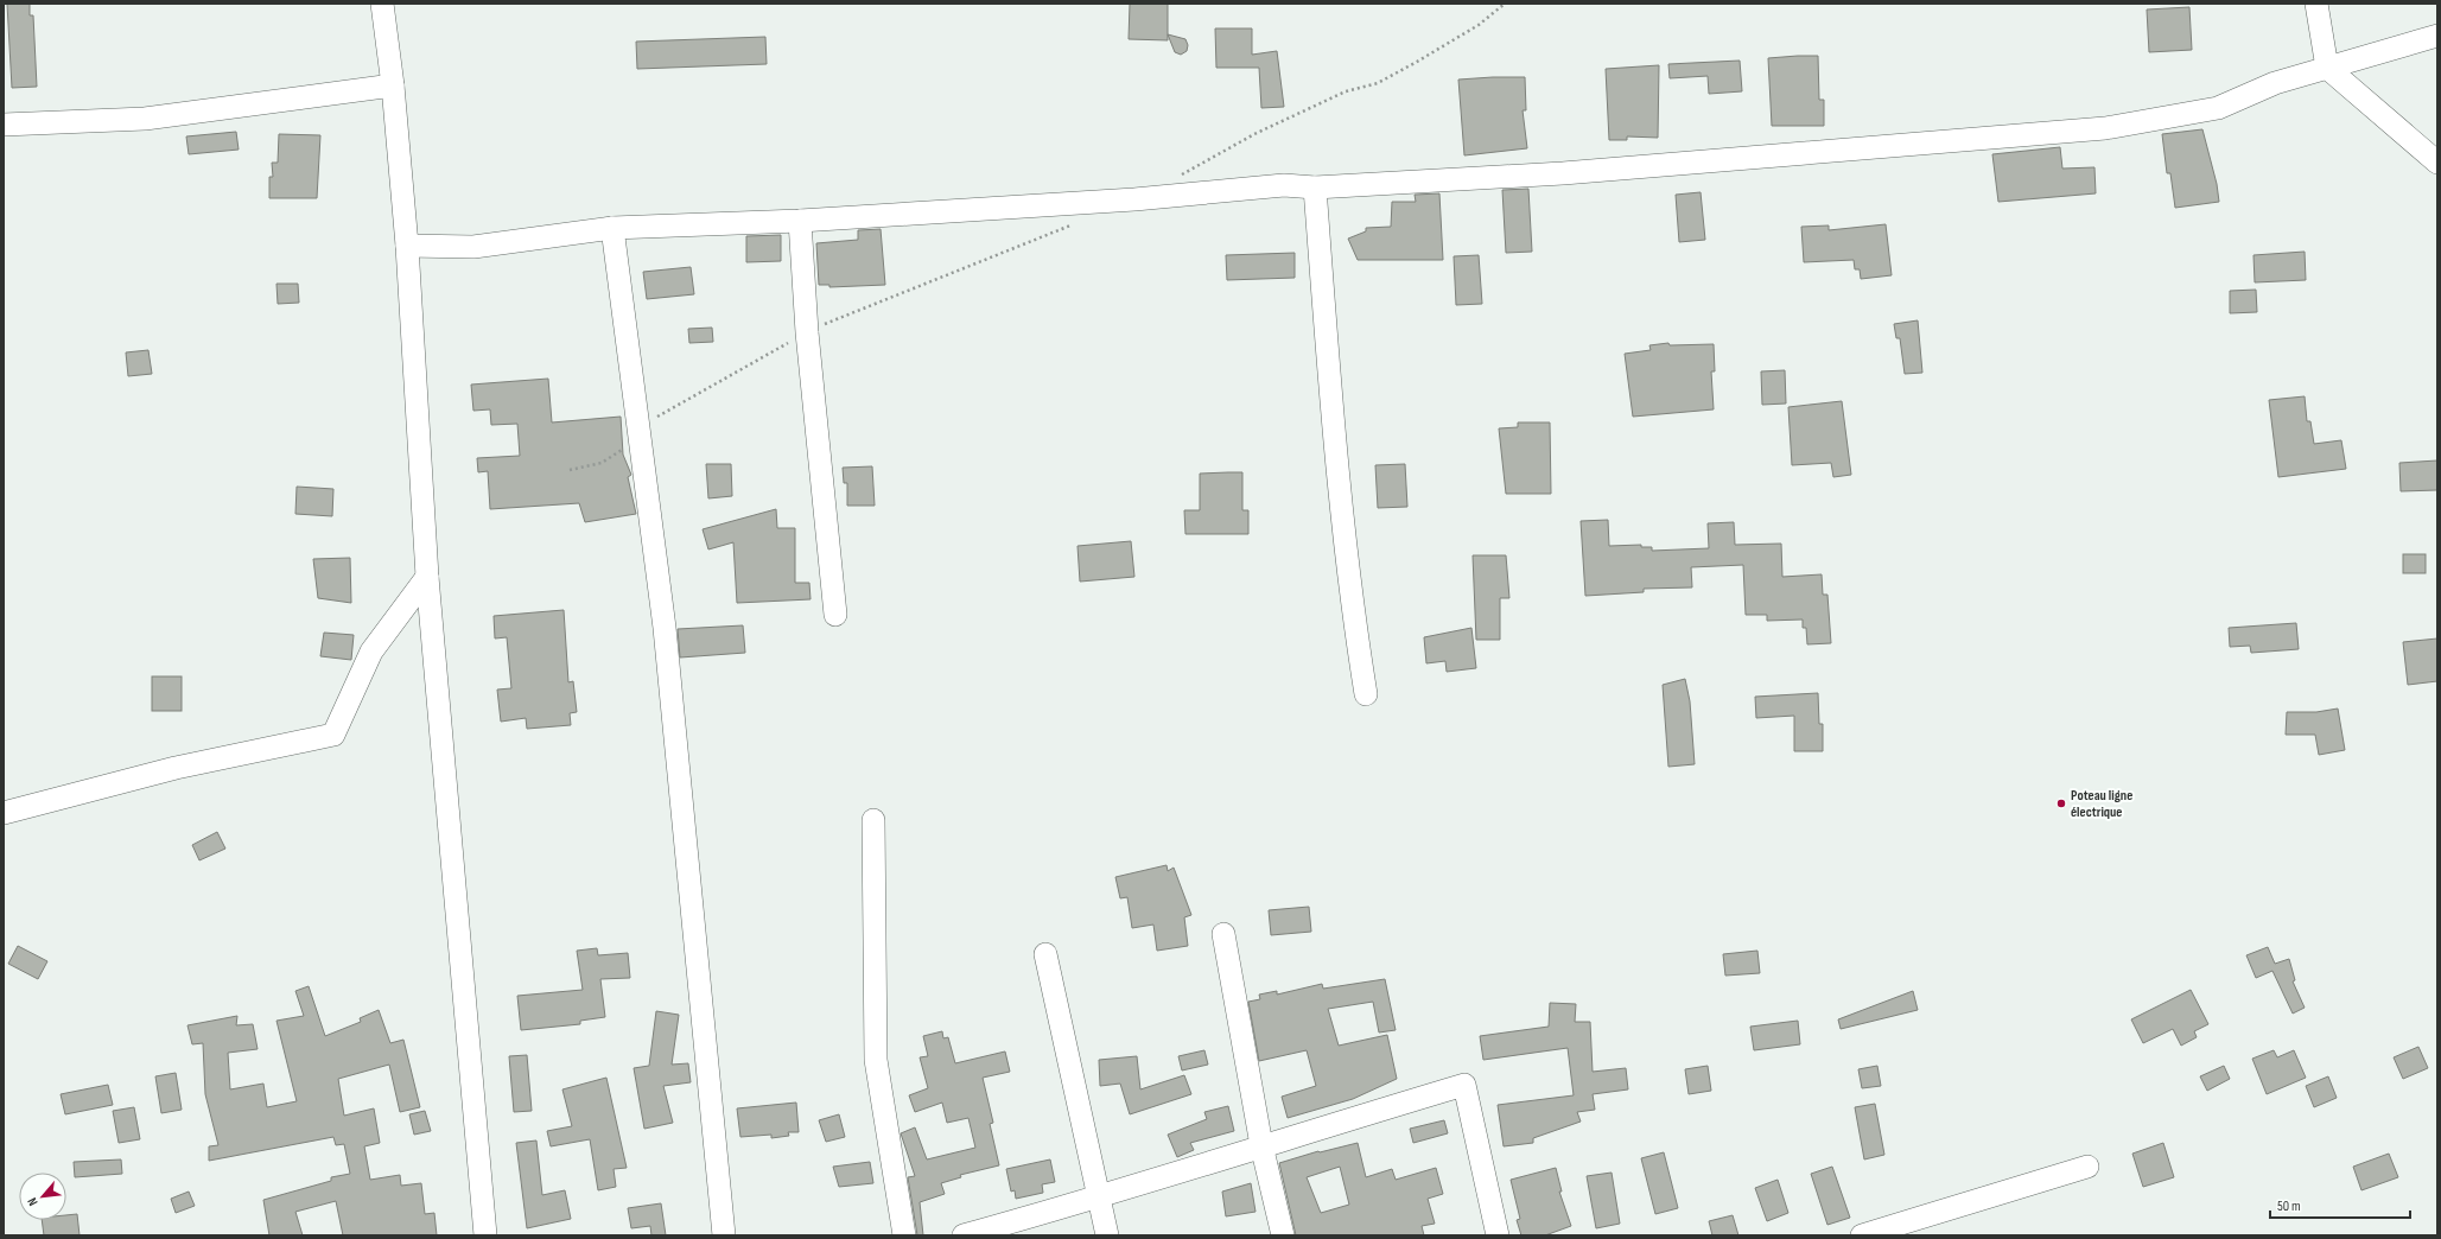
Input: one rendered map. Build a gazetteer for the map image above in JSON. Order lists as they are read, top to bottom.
{
  "places": ["Poteau ligne électrique"],
  "scale_bar": "50 m",
  "north": "bottom left"
}
